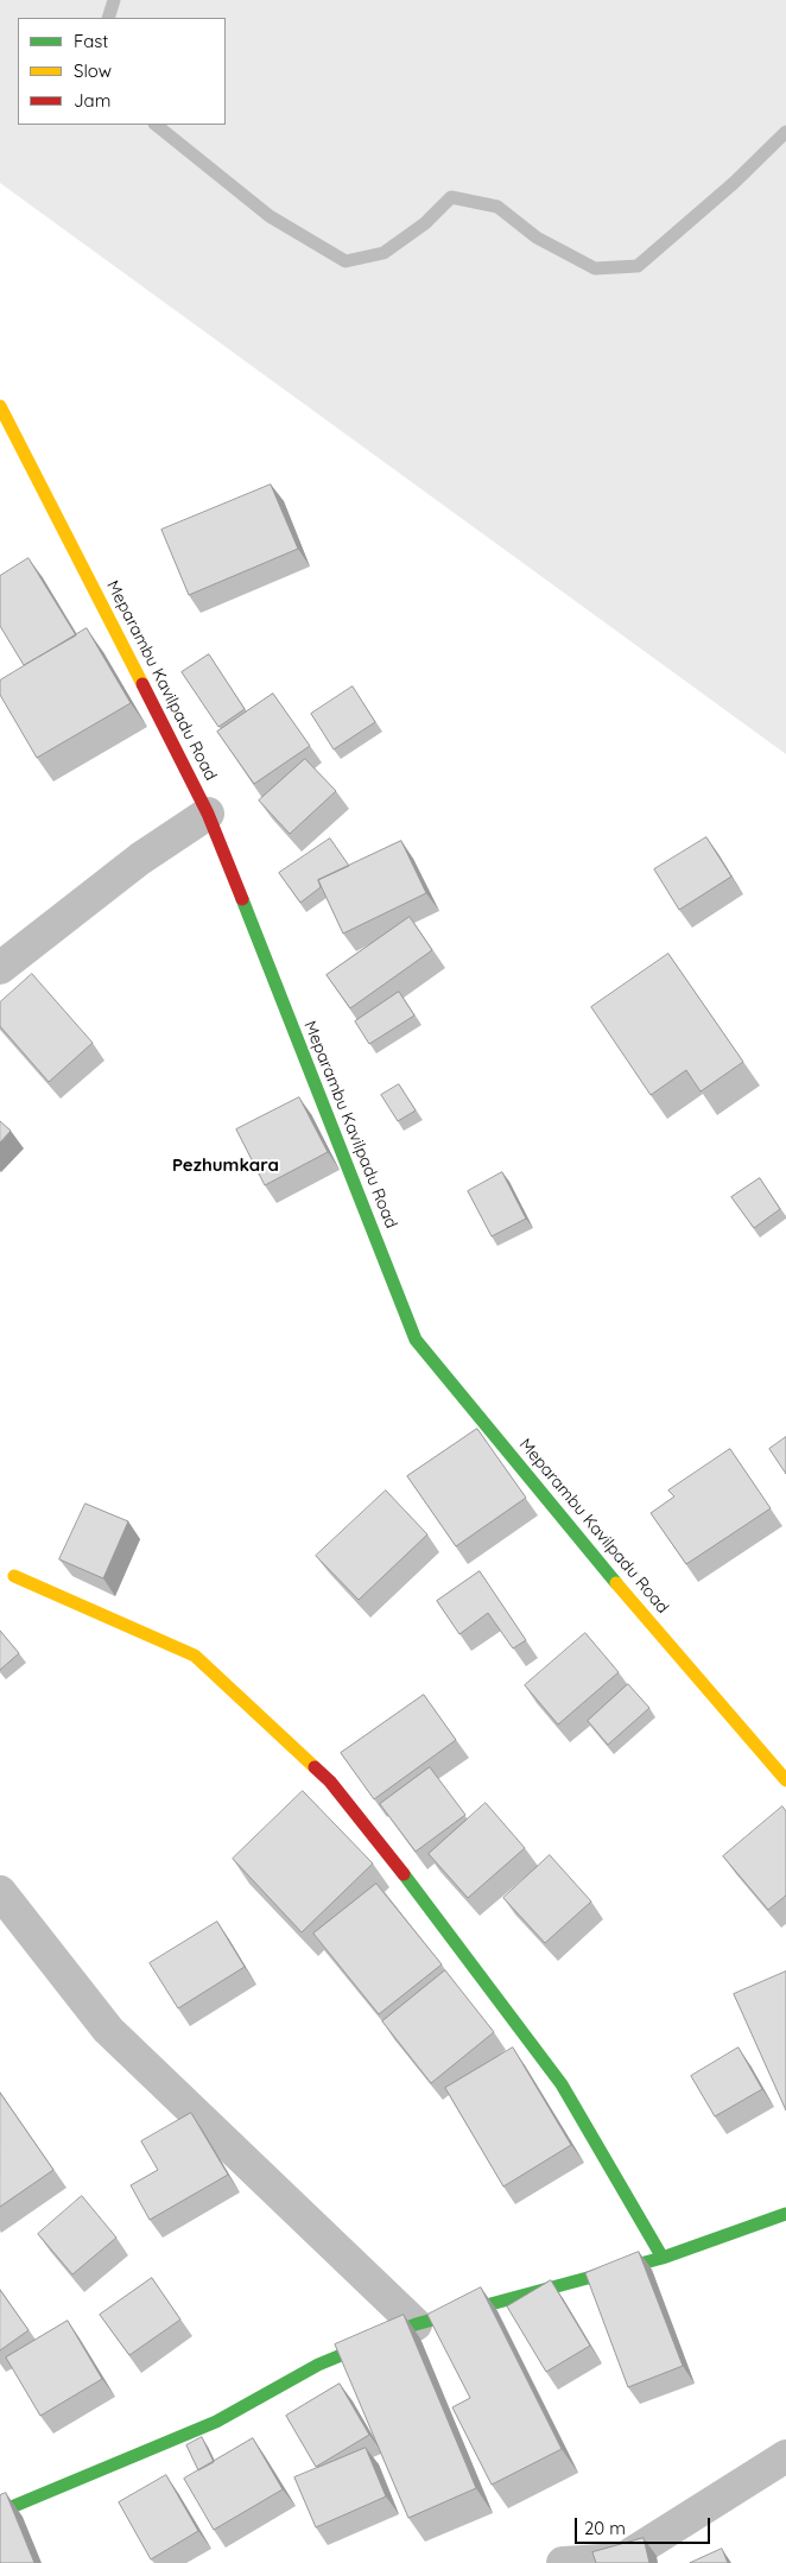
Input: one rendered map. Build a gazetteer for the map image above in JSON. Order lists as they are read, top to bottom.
{
  "streets": {
    "street": ["Meparambu Kavilpadu Road"]
  },
  "districts": ["Pezhumkara"],
  "legend": ["Fast", "Slow", "Jam"],
  "scale_bar": "20 m"
}
